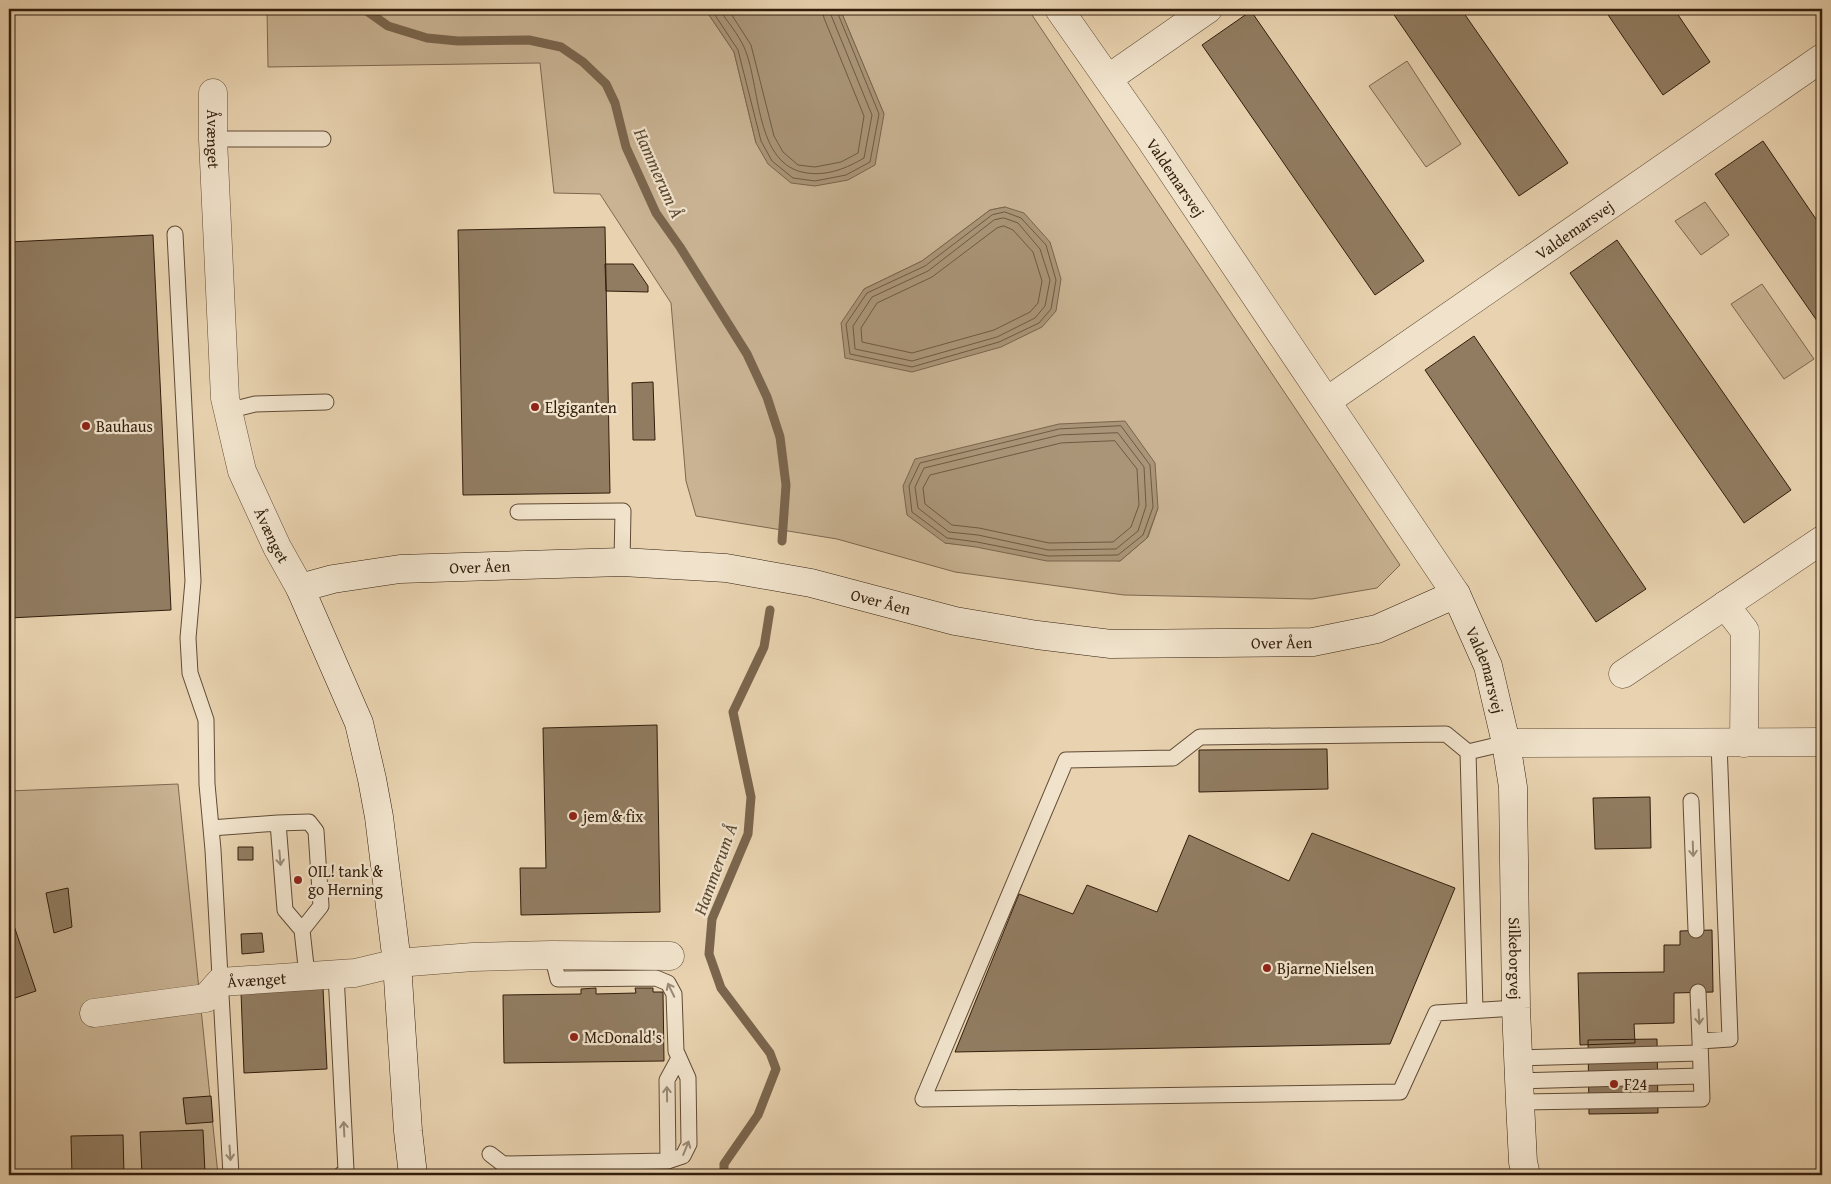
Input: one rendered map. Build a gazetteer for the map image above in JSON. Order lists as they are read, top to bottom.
{
  "streets": {
    "street": [
      "Åvænget",
      "Valdemarsvej",
      "Over Åen",
      "Silkeborgvej"
    ]
  },
  "crossings": [
    ["Åvænget", "Over Åen"],
    ["Valdemarsvej", "Over Åen"],
    ["Valdemarsvej", "Silkeborgvej"]
  ],
  "water": ["Hammerum Å"],
  "places": [
    "Elgiganten",
    "Bauhaus",
    "jem & fix",
    "OIL! tank & go Herning",
    "Bjarne Nielsen",
    "McDonald's",
    "F24"
  ]
}
